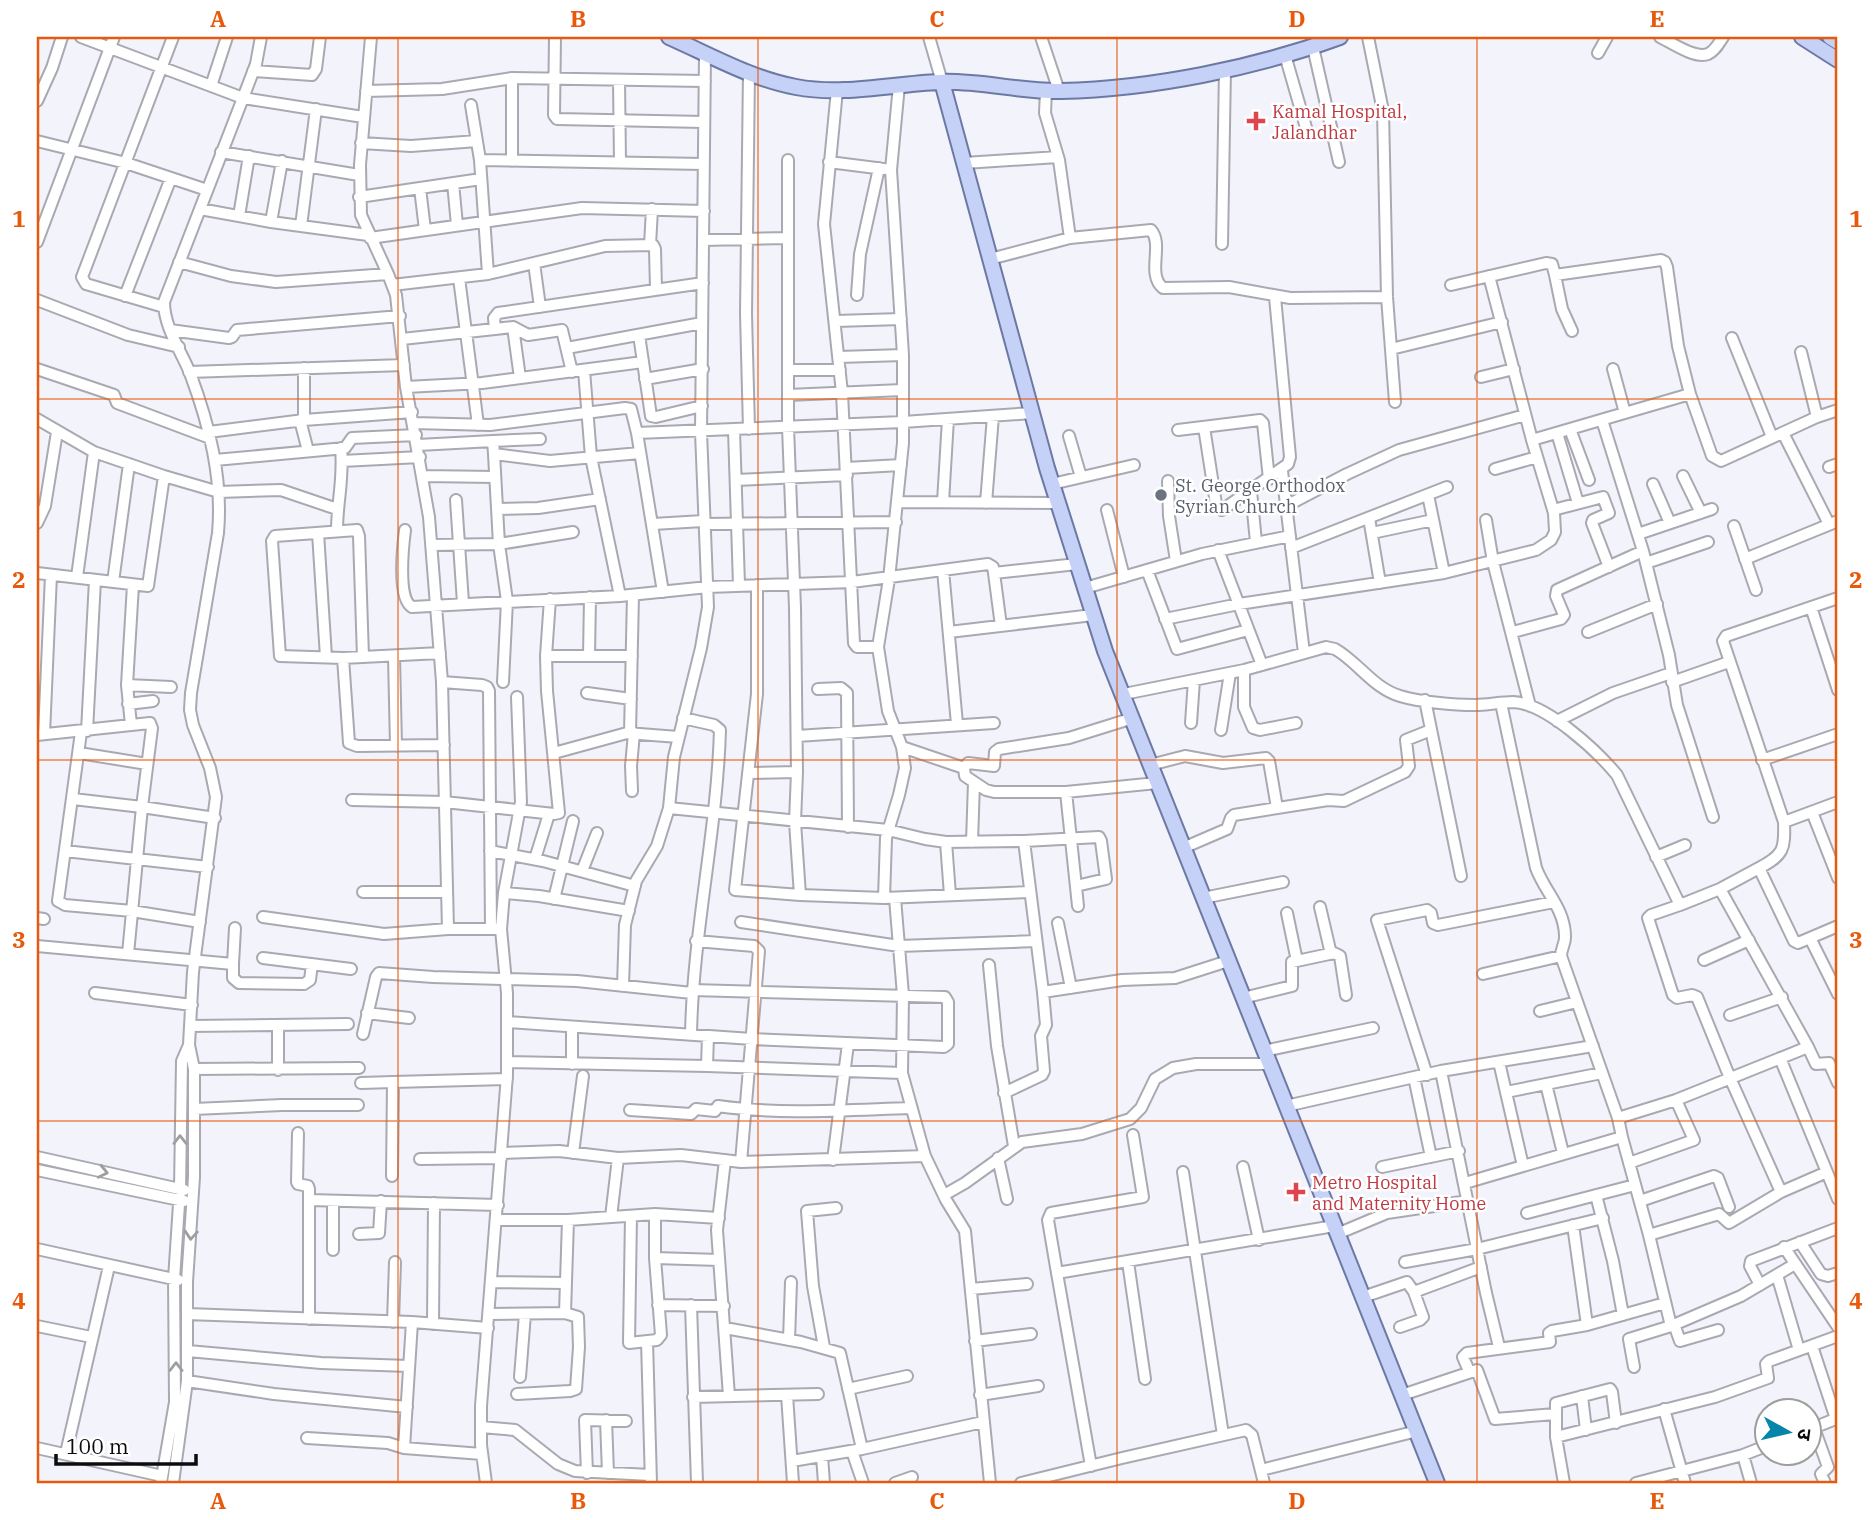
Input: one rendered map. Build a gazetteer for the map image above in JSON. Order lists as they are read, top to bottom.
{
  "places": {
    "health": ["Kamal Hospital, Jalandhar", "Metro Hospital and Maternity Home"],
    "other": ["St. George Orthodox Syrian Church"]
  },
  "scale_bar": "100 m",
  "north": "right",
  "grid": {
    "columns": [
      "A",
      "B",
      "C",
      "D",
      "E"
    ],
    "rows": [
      "1",
      "2",
      "3",
      "4"
    ]
  }
}
